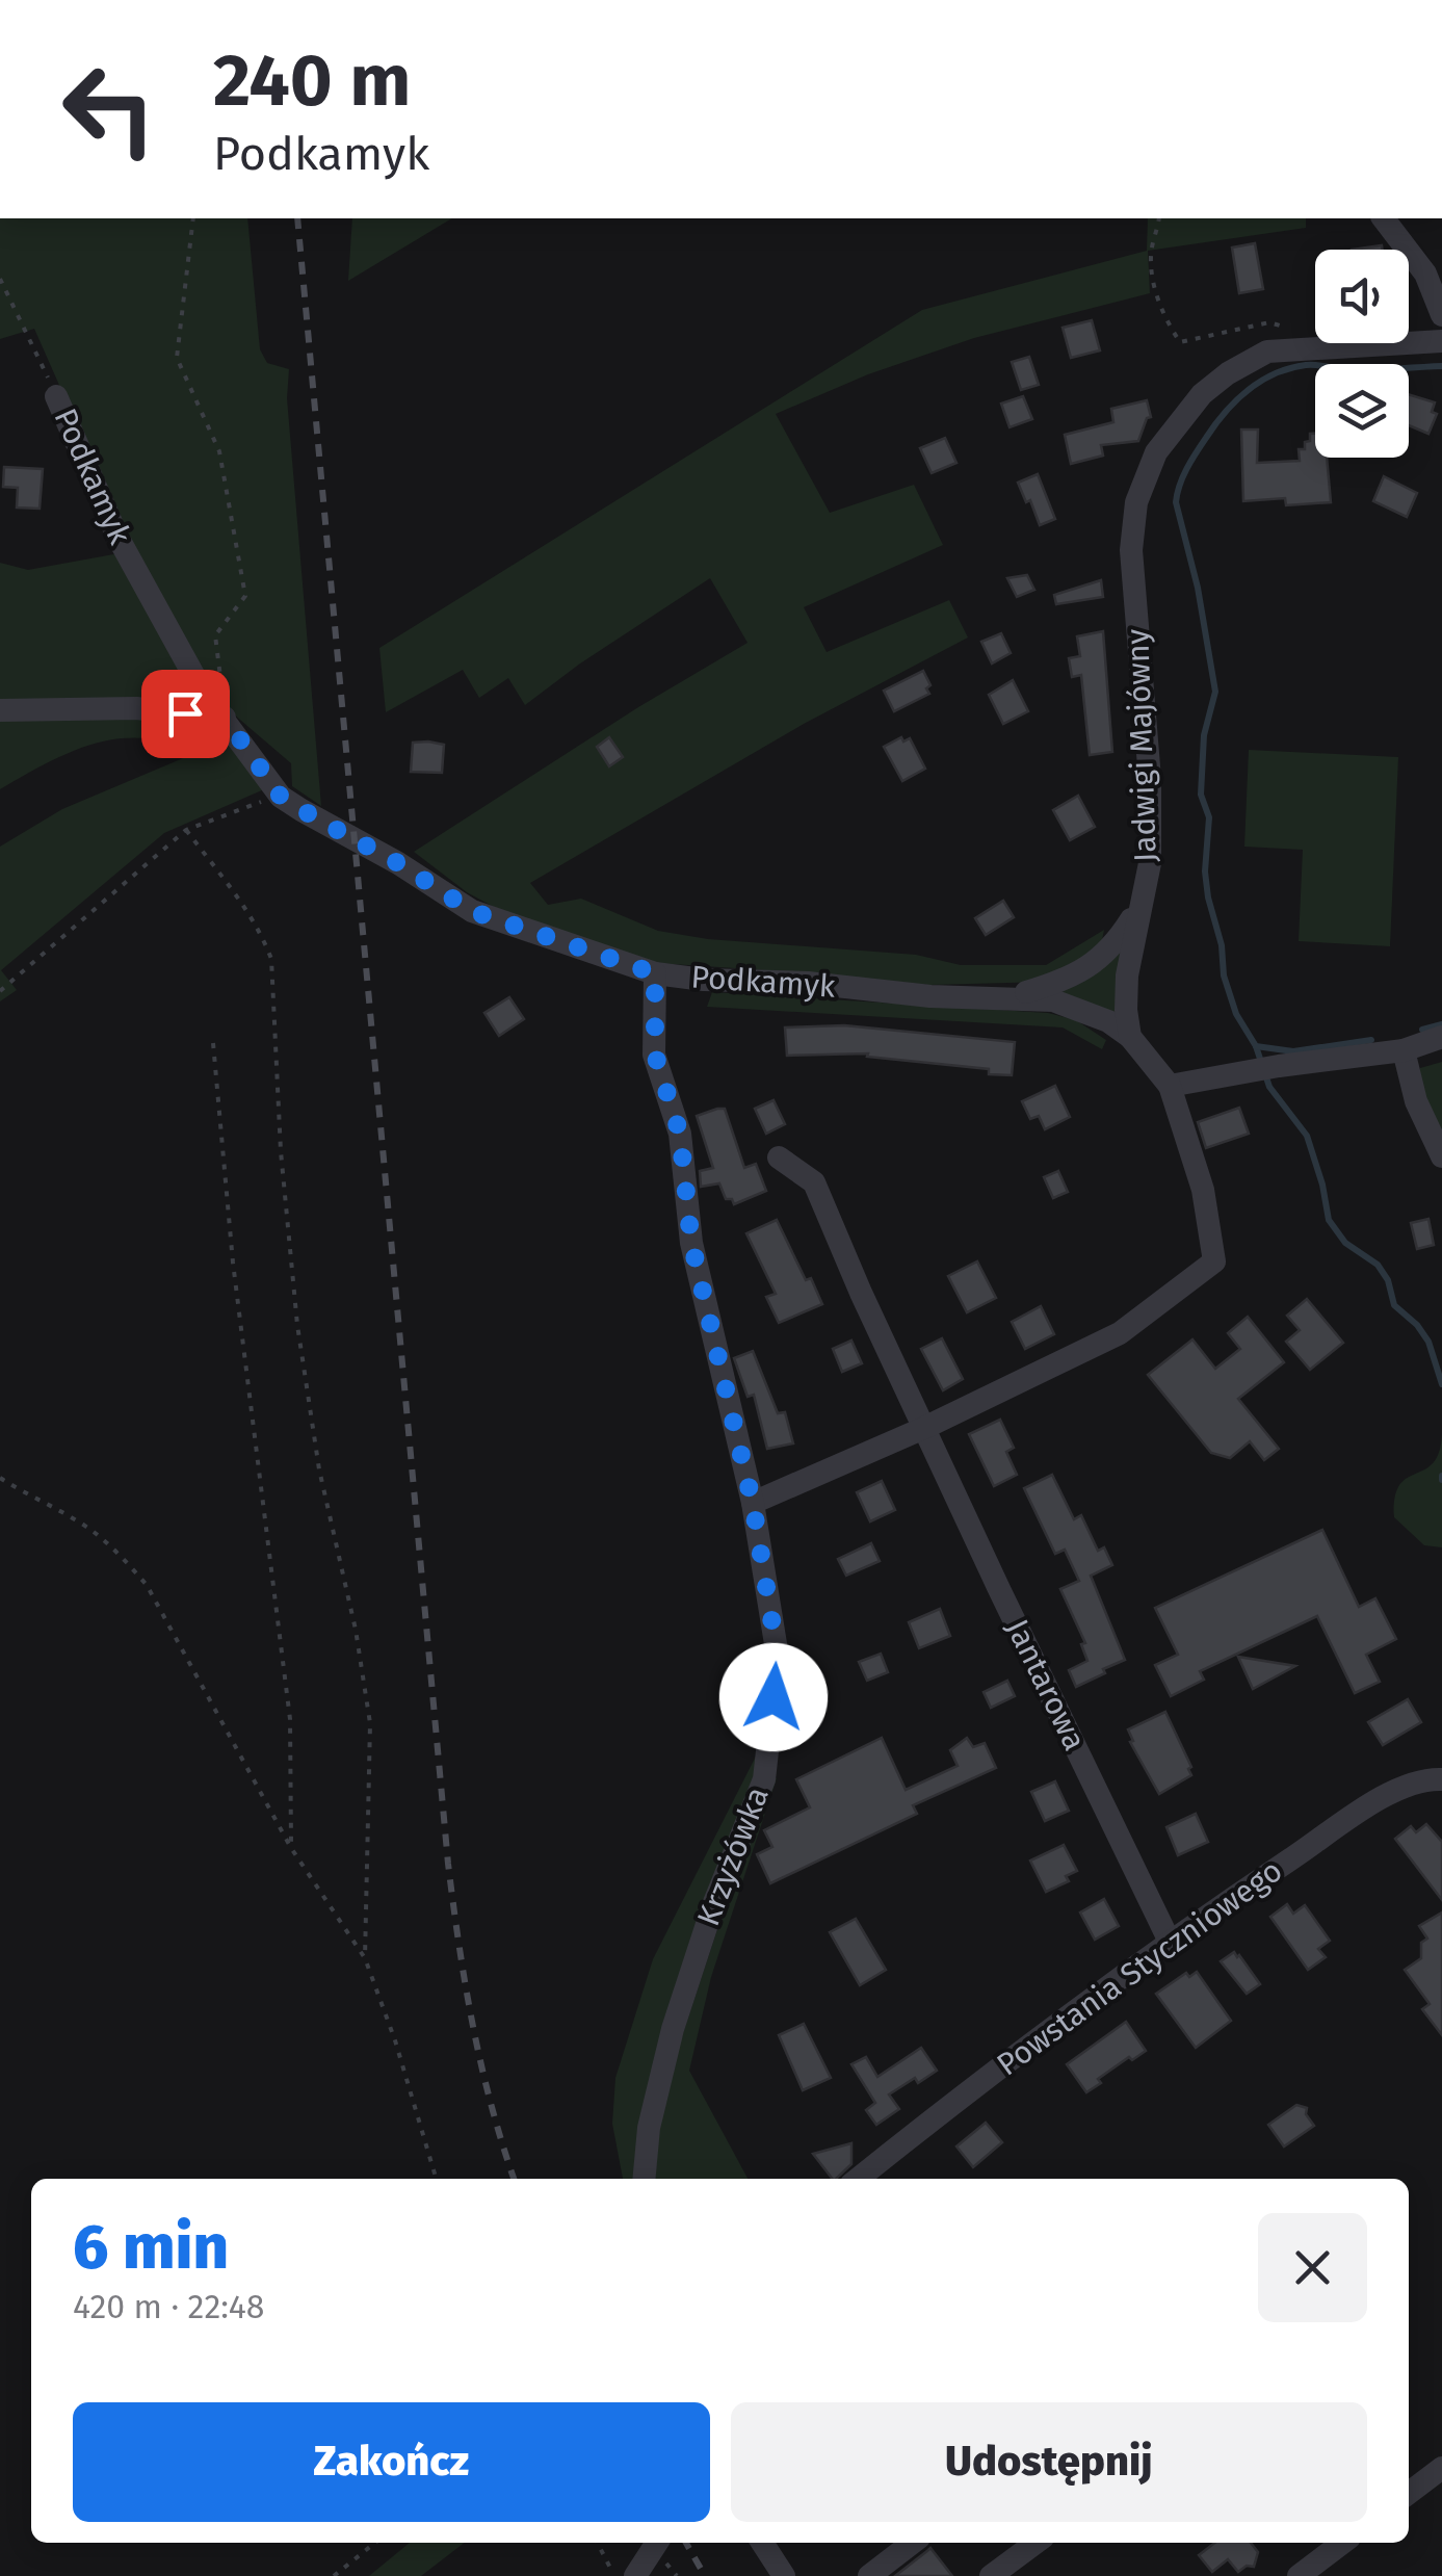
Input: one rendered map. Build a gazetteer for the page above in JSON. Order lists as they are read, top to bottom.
{
  "streets": {
    "street": [
      "Podkamyk",
      "Jadwigi Majówny",
      "Jantarowa",
      "Krzyżówka",
      "Powstania Styczniowego"
    ]
  },
  "crossings": [
    ["Podkamyk", "Jadwigi Majówny"],
    ["Podkamyk", "Krzyżówka"],
    ["Jantarowa", "Powstania Styczniowego"]
  ],
  "page": {
    "turn": ["240 m", "Podkamyk"],
    "heading": ["6 min", "420 m · 22:48"],
    "buttons": ["Zakończ", "Udostępnij"]
  }
}
